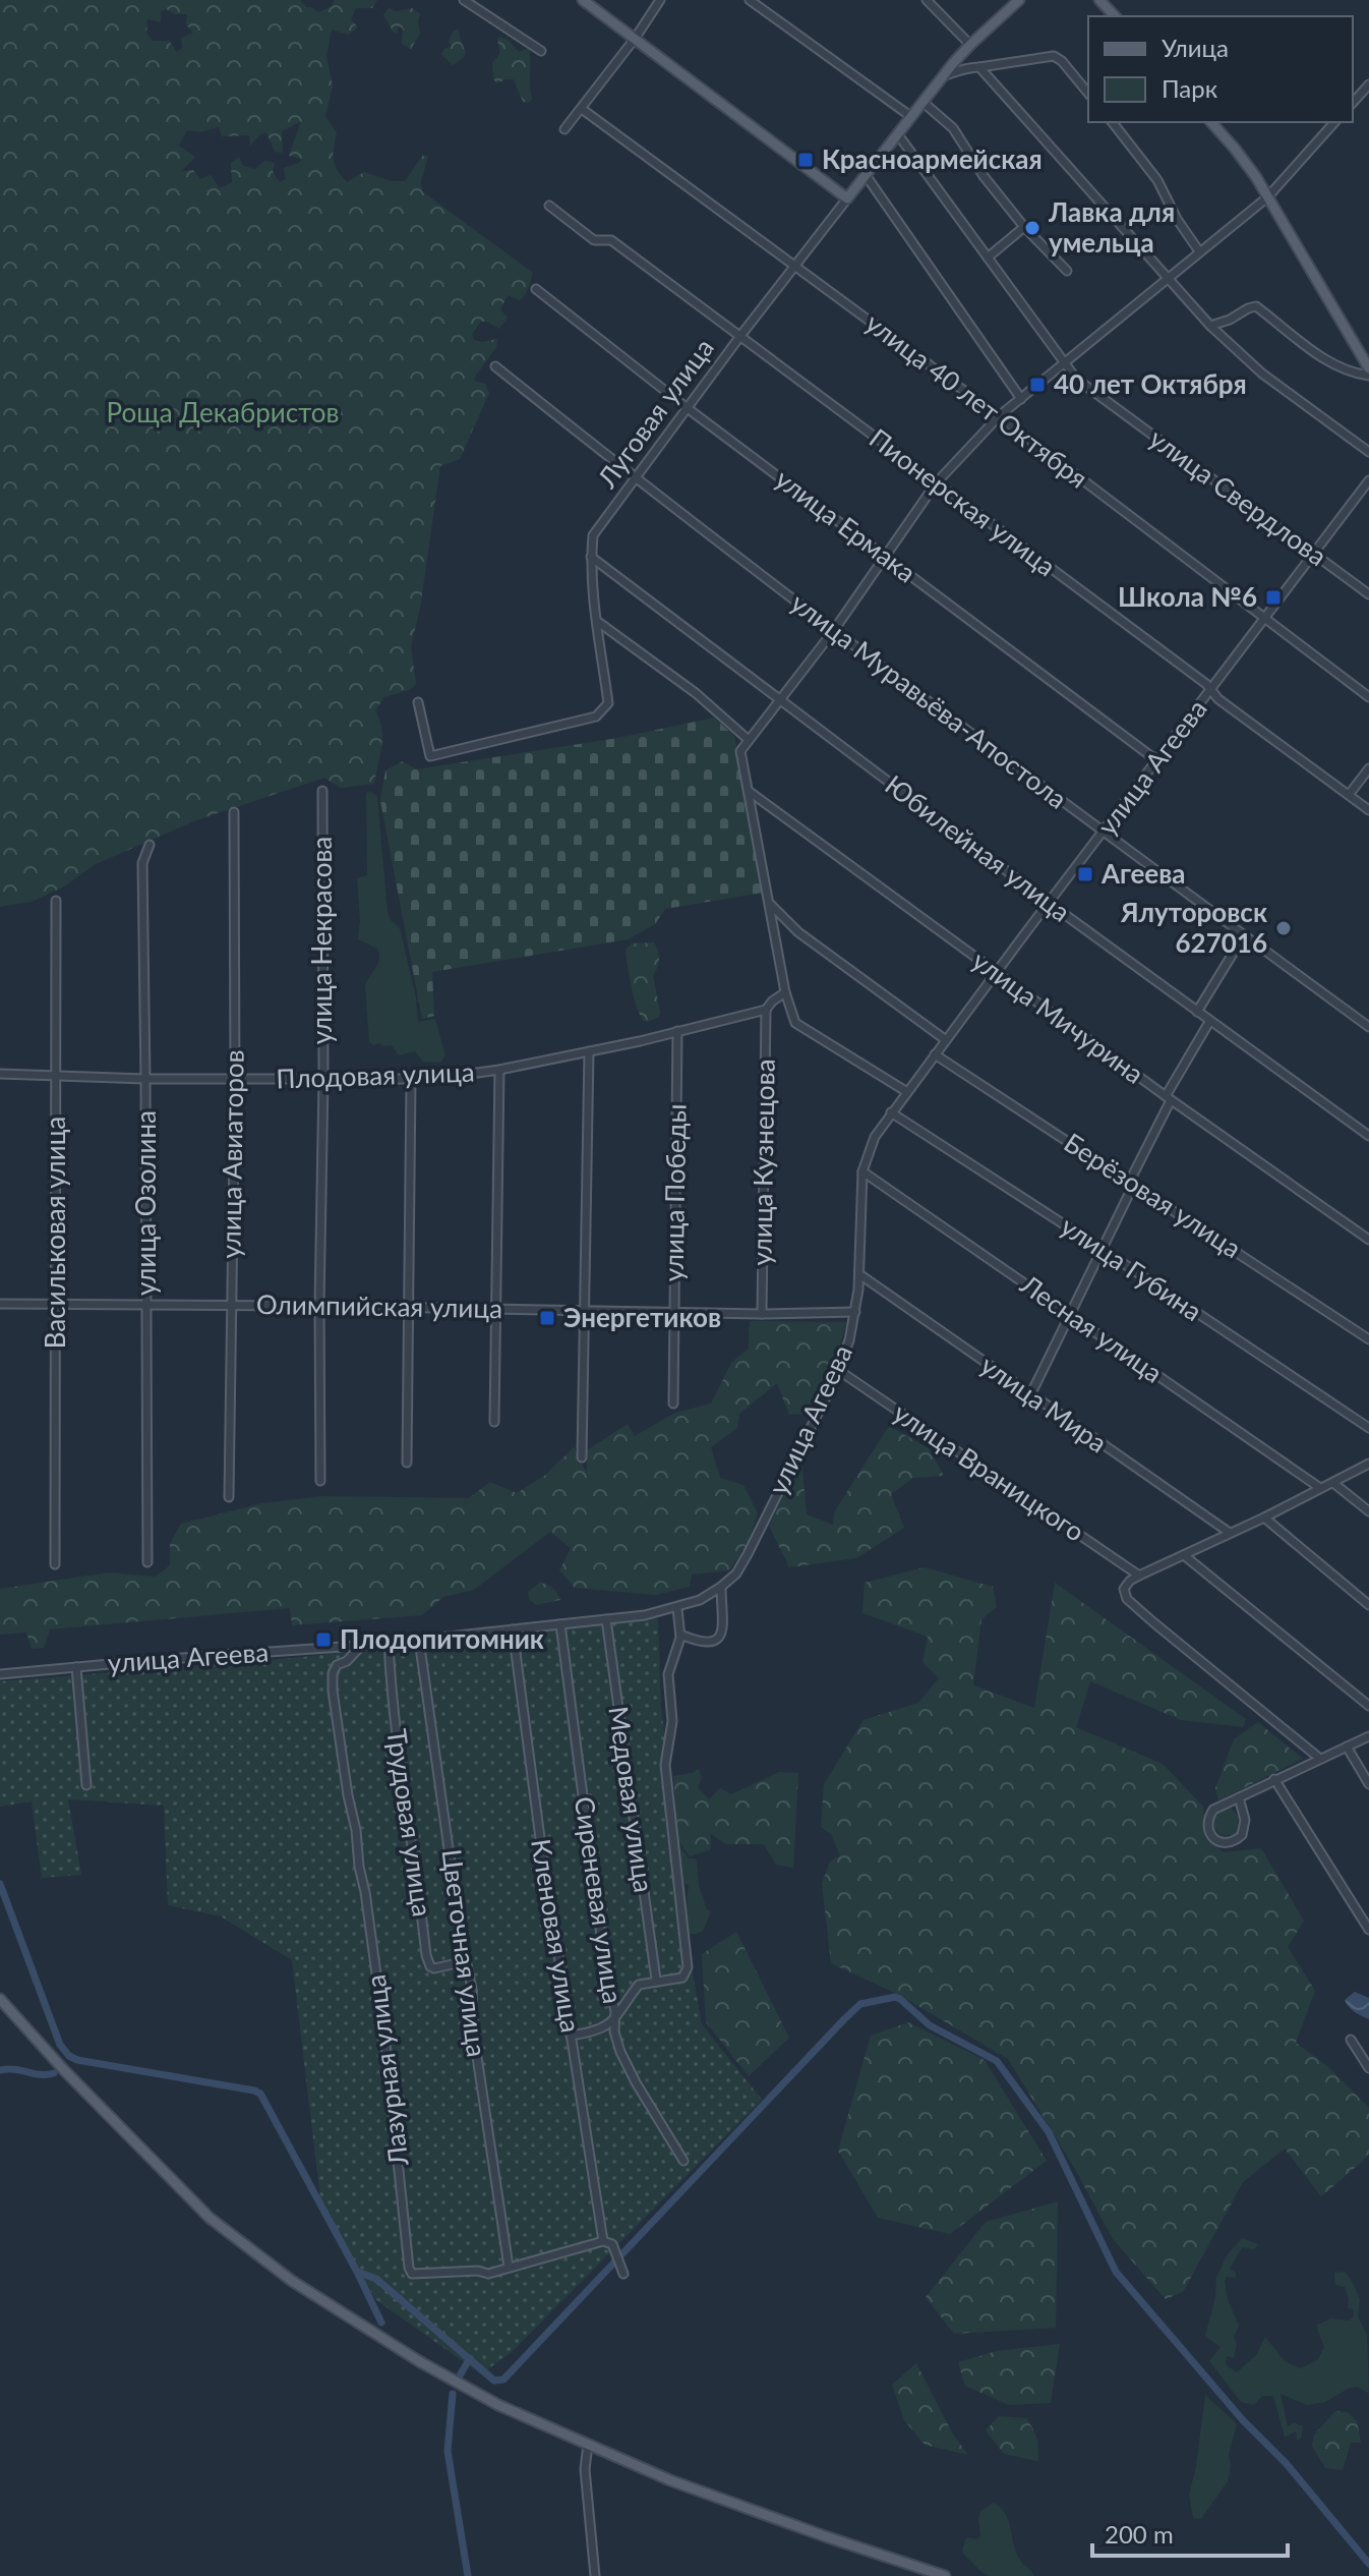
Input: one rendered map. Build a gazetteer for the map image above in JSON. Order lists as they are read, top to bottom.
{
  "streets": {
    "main road": ["Луговая улица"],
    "street": [
      "улица 40 лет Октября",
      "улица Свердлова",
      "Пионерская улица",
      "улица Ермака",
      "улица Муравьёва-Апостола",
      "улица Агеева",
      "Юбилейная улица",
      "улица Некрасова",
      "улица Мичурина",
      "Плодовая улица",
      "улица Авиаторов",
      "улица Кузнецова",
      "улица Победы",
      "Берёзовая улица",
      "улица Озолина",
      "Васильковая улица",
      "улица Губина",
      "Олимпийская улица",
      "Лесная улица",
      "улица Мира",
      "улица Враницкого",
      "Медовая улица",
      "Трудовая улица",
      "Сиреневая улица",
      "Кленовая улица",
      "Цветочная улица",
      "Лазурная улица"
    ]
  },
  "crossings": [
    ["улица 40 лет Октября", "Луговая улица"],
    ["улица 40 лет Октября", "улица Агеева"],
    ["Луговая улица", "улица Свердлова"],
    ["Луговая улица", "Пионерская улица"],
    ["Луговая улица", "улица Ермака"],
    ["Луговая улица", "улица Муравьёва-Апостола"],
    ["Луговая улица", "Юбилейная улица"],
    ["улица Свердлова", "улица Агеева"],
    ["Пионерская улица", "улица Агеева"],
    ["улица Ермака", "улица Агеева"],
    ["улица Муравьёва-Апостола", "улица Агеева"],
    ["улица Агеева", "Юбилейная улица"],
    ["улица Агеева", "улица Мичурина"],
    ["улица Агеева", "улица Кузнецова"],
    ["улица Агеева", "Берёзовая улица"],
    ["улица Агеева", "улица Губина"],
    ["улица Агеева", "Олимпийская улица"],
    ["улица Агеева", "Лесная улица"],
    ["улица Агеева", "улица Мира"],
    ["улица Агеева", "улица Враницкого"],
    ["улица Агеева", "Медовая улица"],
    ["улица Агеева", "Трудовая улица"],
    ["улица Агеева", "Сиреневая улица"],
    ["улица Агеева", "Кленовая улица"],
    ["улица Агеева", "Цветочная улица"],
    ["улица Агеева", "Лазурная улица"],
    ["улица Некрасова", "Плодовая улица"],
    ["улица Некрасова", "Олимпийская улица"],
    ["улица Мичурина", "улица Кузнецова"],
    ["Плодовая улица", "улица Авиаторов"],
    ["Плодовая улица", "улица Кузнецова"],
    ["Плодовая улица", "улица Победы"],
    ["Плодовая улица", "улица Озолина"],
    ["Плодовая улица", "Васильковая улица"],
    ["улица Авиаторов", "Олимпийская улица"],
    ["улица Кузнецова", "Олимпийская улица"],
    ["улица Победы", "Олимпийская улица"],
    ["улица Озолина", "Олимпийская улица"],
    ["Васильковая улица", "Олимпийская улица"],
    ["Трудовая улица", "Цветочная улица"],
    ["Кленовая улица", "Лазурная улица"],
    ["Цветочная улица", "Лазурная улица"]
  ],
  "parks": ["Роща Декабристов"],
  "places": {
    "transit": [
      "Красноармейская",
      "40 лет Октября",
      "Школа №6",
      "Агеева",
      "Энергетиков",
      "Плодопитомник"
    ],
    "other": ["Лавка для умельца", "Ялуторовск 627016"]
  },
  "legend": ["Улица", "Парк"],
  "scale_bar": "200 m"
}
